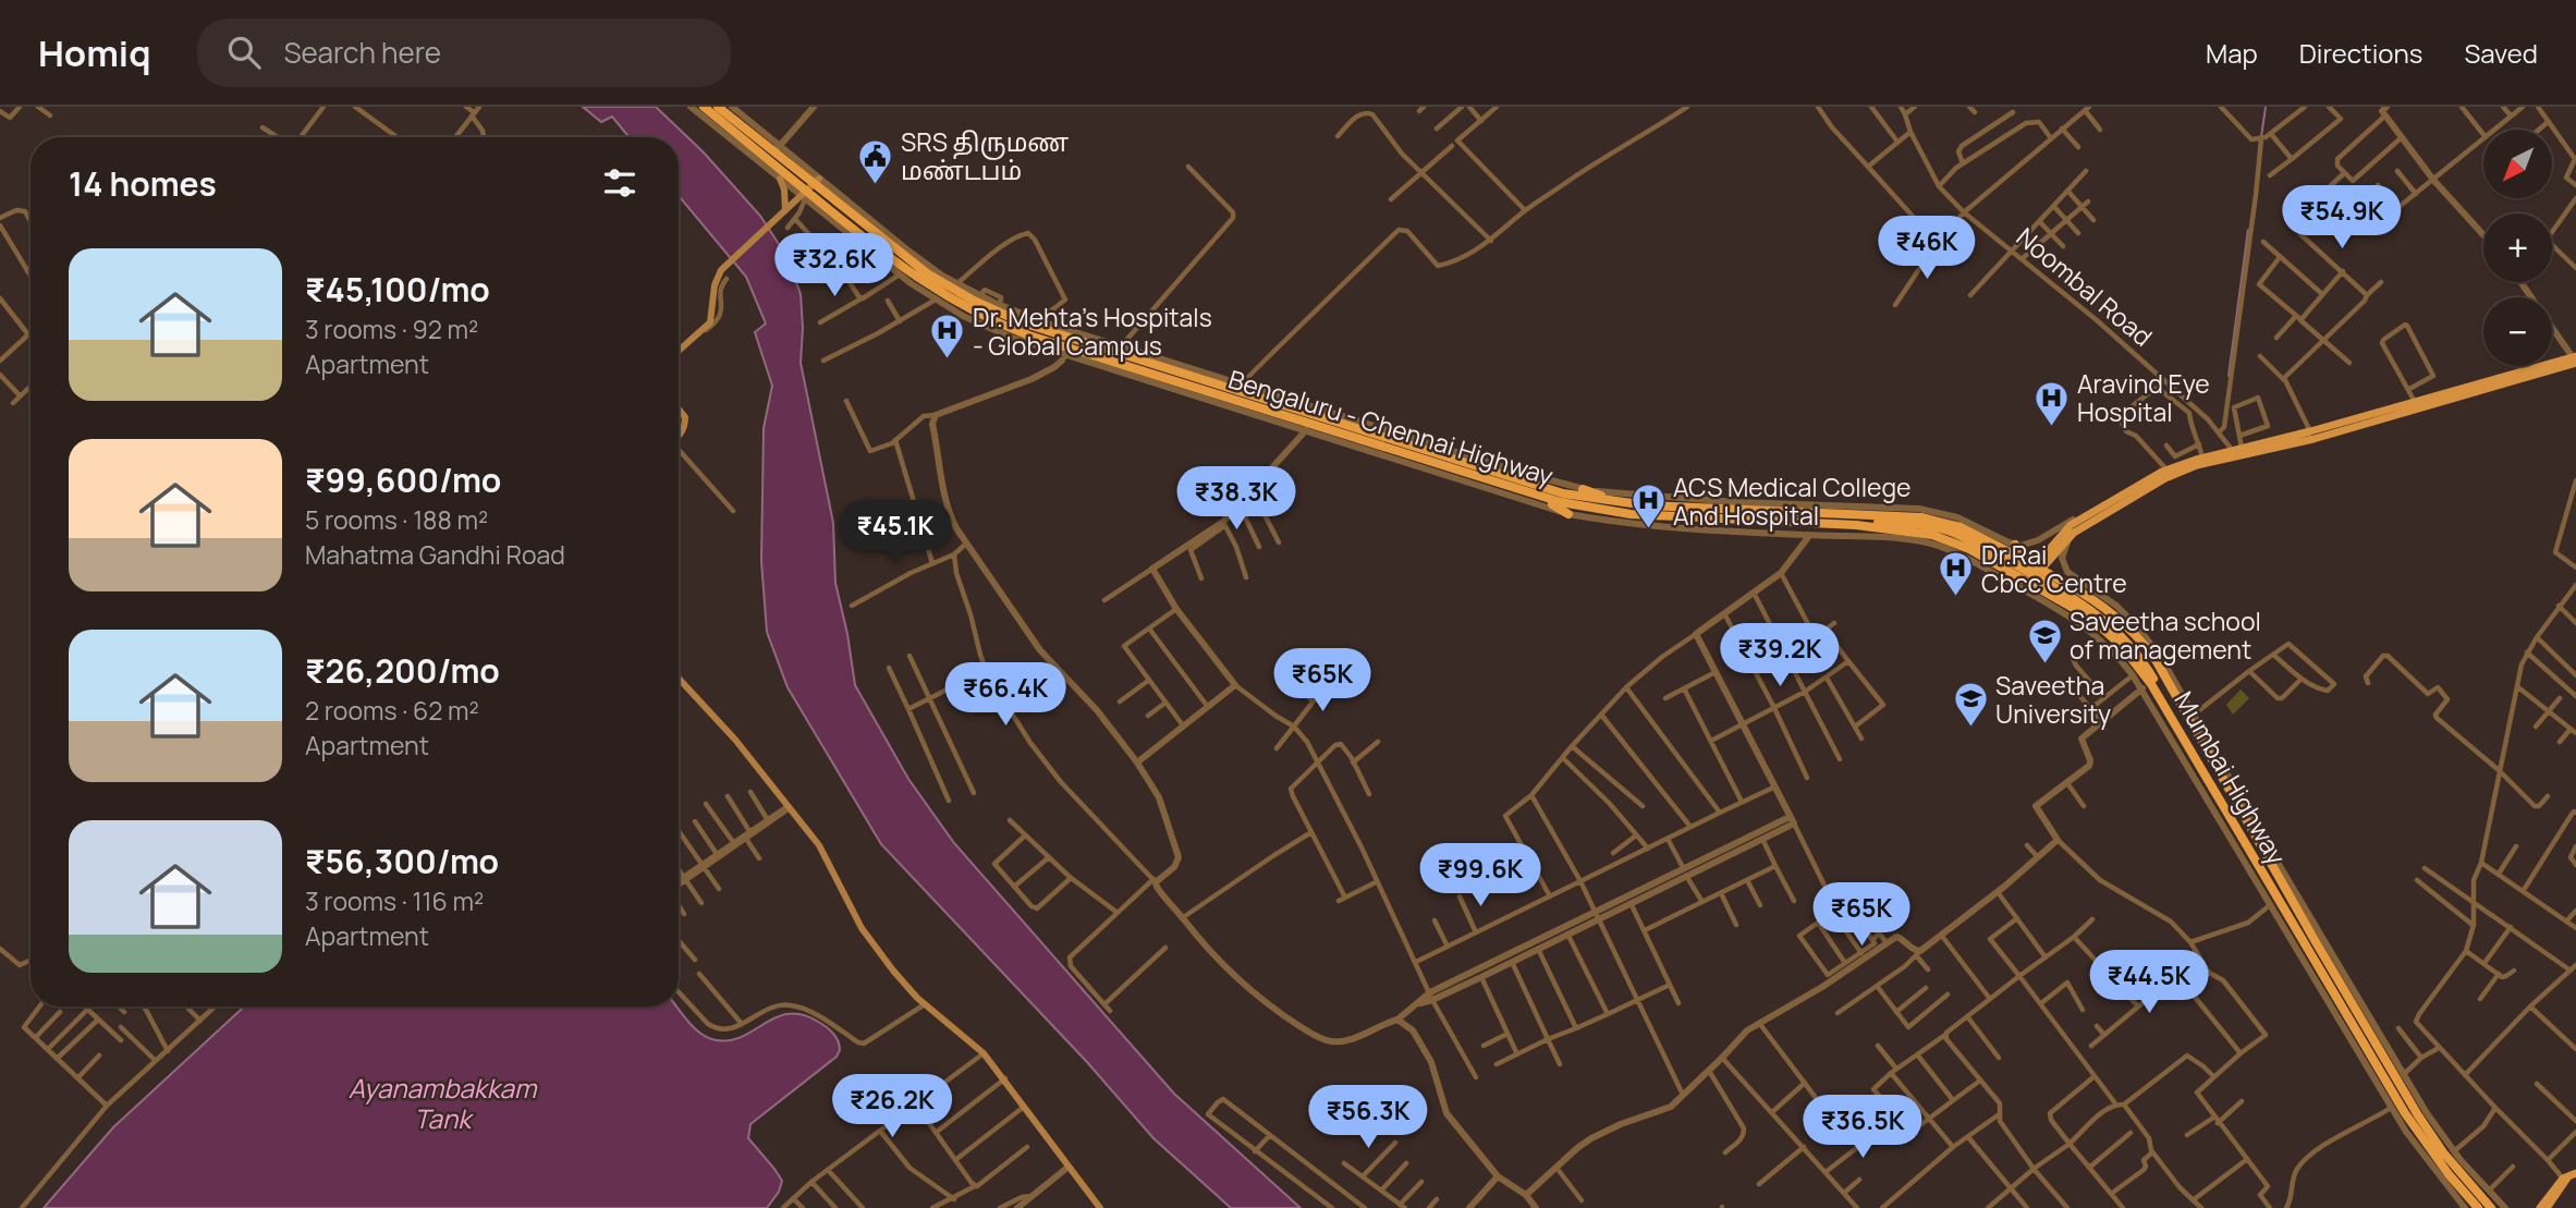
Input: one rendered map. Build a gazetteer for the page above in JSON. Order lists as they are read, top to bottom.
{
  "streets": {
    "highway": ["Bengaluru - Chennai Highway", "Mumbai Highway"],
    "street": ["Noombal Road"]
  },
  "crossings": [
    ["Bengaluru - Chennai Highway", "Mumbai Highway"]
  ],
  "water": ["Ayanambakkam Tank"],
  "places": {
    "public building": ["SRS திருமண மண்டபம்"],
    "hospital": [
      "Dr. Mehta's Hospitals - Global Campus",
      "Aravind Eye Hospital",
      "ACS Medical College And Hospital",
      "Dr.Rai Cbcc Centre"
    ],
    "school or university": ["Saveetha school of management", "Saveetha University"]
  },
  "north": "bottom left",
  "page": {
    "header": "Homiq",
    "search": "Search here",
    "nav": ["Map", "Directions", "Saved"],
    "map_buttons": ["+", "−"],
    "heading": "14 homes",
    "price": [
      "₹54.9K",
      "₹46K",
      "₹32.6K",
      "₹38.3K",
      "₹45.1K",
      "₹39.2K",
      "₹65K",
      "₹66.4K",
      "₹99.6K",
      "₹65K",
      "₹44.5K",
      "₹26.2K",
      "₹56.3K",
      "₹36.5K"
    ],
    "list": [
      {
        "name": "₹45,100/mo",
        "note": "3 rooms · 92 m² · Apartment"
      },
      {
        "name": "₹99,600/mo",
        "note": "5 rooms · 188 m² · Mahatma Gandhi Road"
      },
      {
        "name": "₹26,200/mo",
        "note": "2 rooms · 62 m² · Apartment"
      },
      {
        "name": "₹56,300/mo",
        "note": "3 rooms · 116 m² · Apartment"
      }
    ]
  }
}
